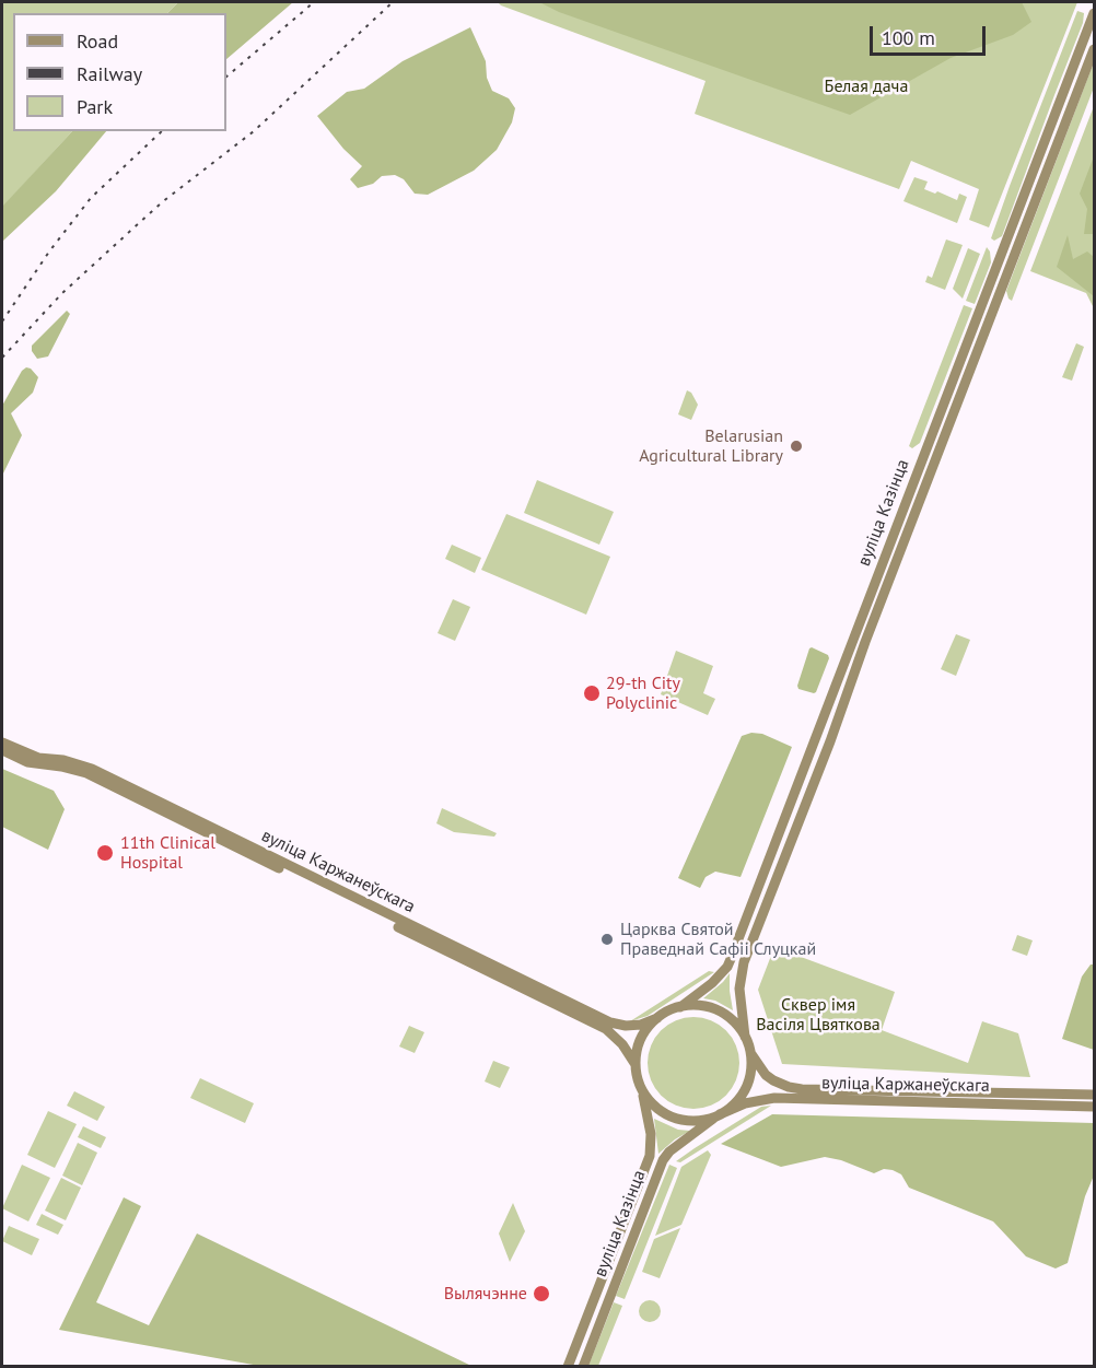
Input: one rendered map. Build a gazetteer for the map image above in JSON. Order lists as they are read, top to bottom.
{
  "streets": {
    "main road": ["вуліца Казінца", "вуліца Каржанеўскага"]
  },
  "crossings": [
    ["вуліца Казінца", "вуліца Каржанеўскага"]
  ],
  "parks": ["Белая дача", "Сквер імя Васіля Цвяткова"],
  "places": [
    "Belarusian Agricultural Library",
    "29-th City Polyclinic",
    "11th Clinical Hospital",
    "Царква Святой Праведнай Сафіі Слуцкай",
    "Вылячэнне"
  ],
  "legend": ["Road", "Railway", "Park"],
  "scale_bar": "100 m"
}
